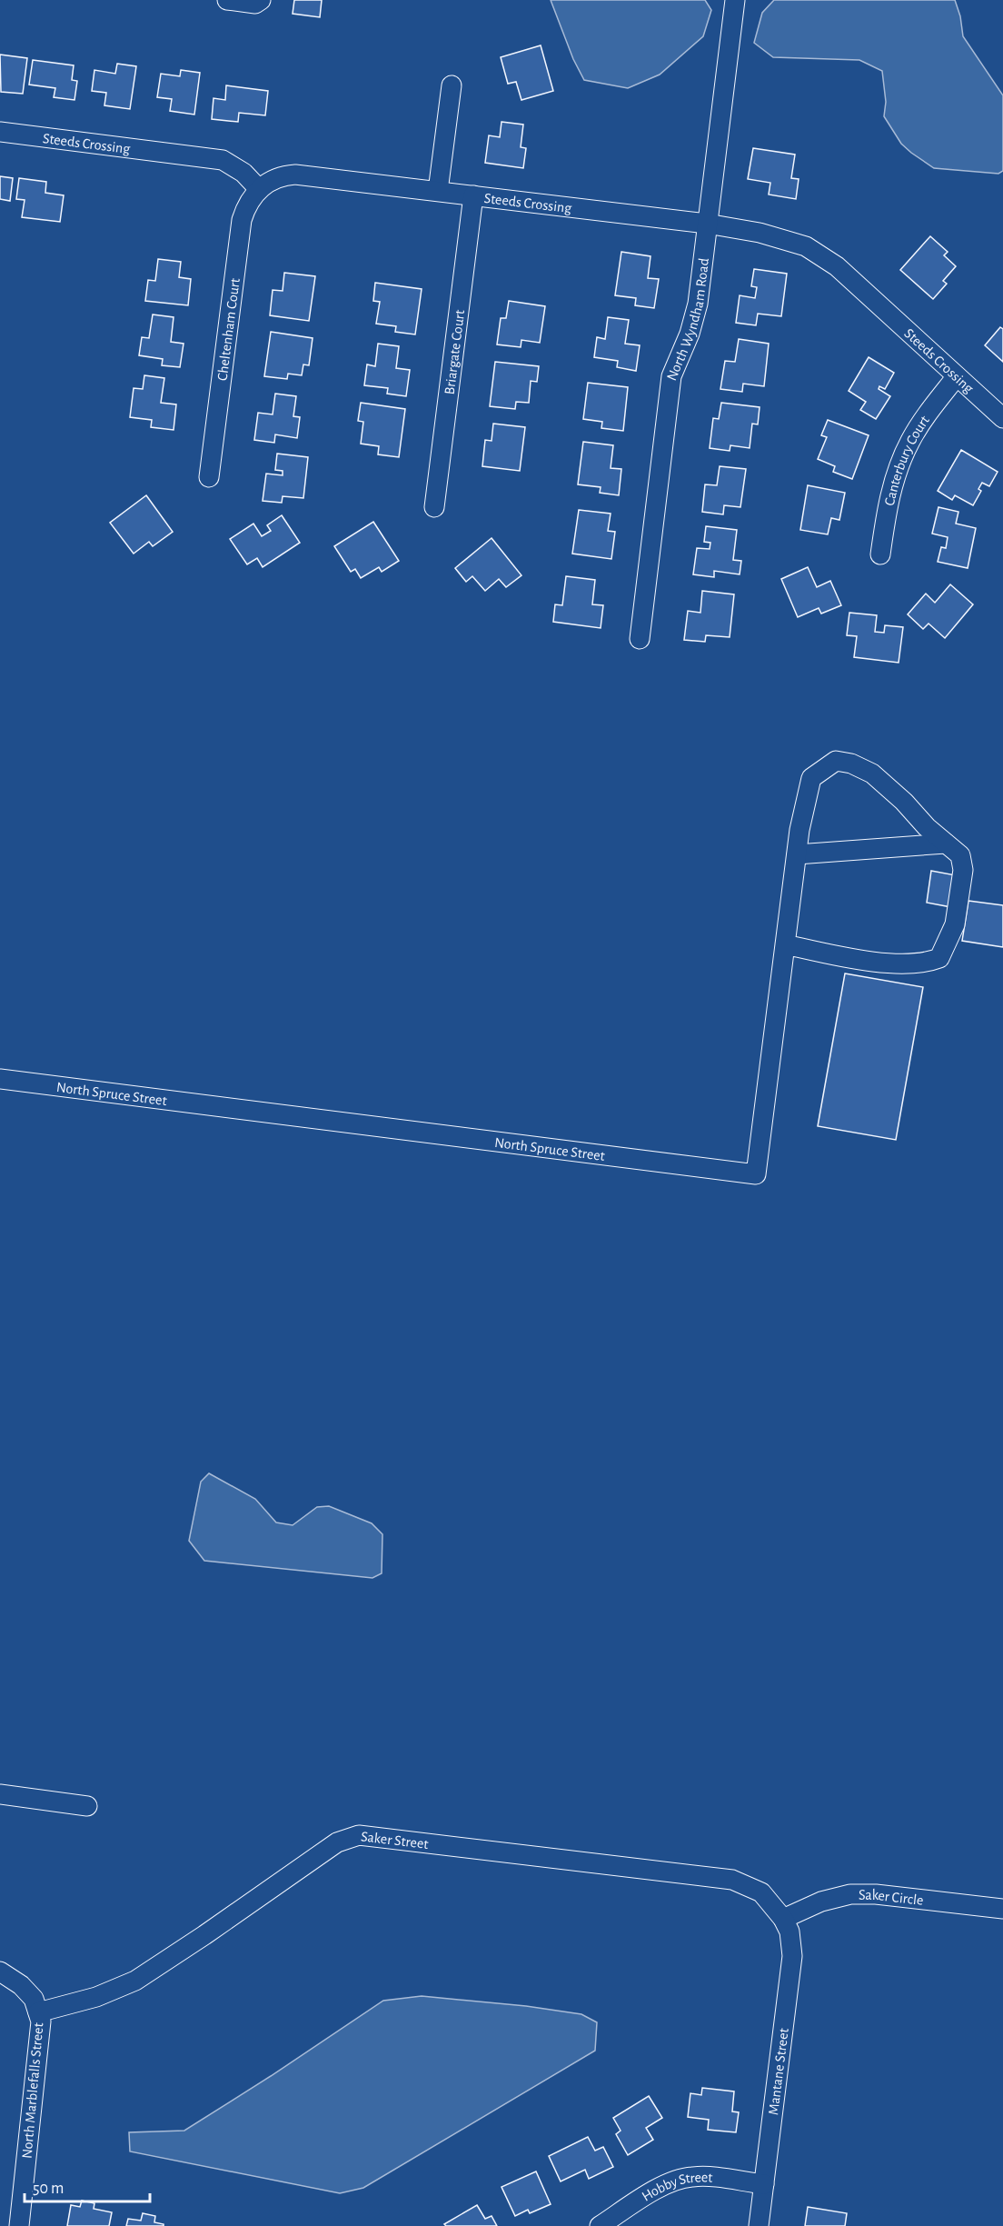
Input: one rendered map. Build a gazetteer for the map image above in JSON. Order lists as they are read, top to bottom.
{
  "streets": {
    "street": [
      "Steeds Crossing",
      "North Wyndham Road",
      "Cheltenham Court",
      "Briargate Court",
      "Canterbury Court",
      "North Spruce Street",
      "Saker Street",
      "Saker Circle",
      "Mantane Street",
      "North Marblefalls Street",
      "Hobby Street"
    ]
  },
  "crossings": [
    ["Steeds Crossing", "North Wyndham Road"],
    ["Steeds Crossing", "Cheltenham Court"],
    ["Steeds Crossing", "Briargate Court"],
    ["Steeds Crossing", "Canterbury Court"],
    ["Saker Street", "Saker Circle"],
    ["Saker Street", "Mantane Street"],
    ["Saker Street", "North Marblefalls Street"],
    ["Saker Circle", "Mantane Street"],
    ["Mantane Street", "Hobby Street"]
  ],
  "scale_bar": "50 m"
}
